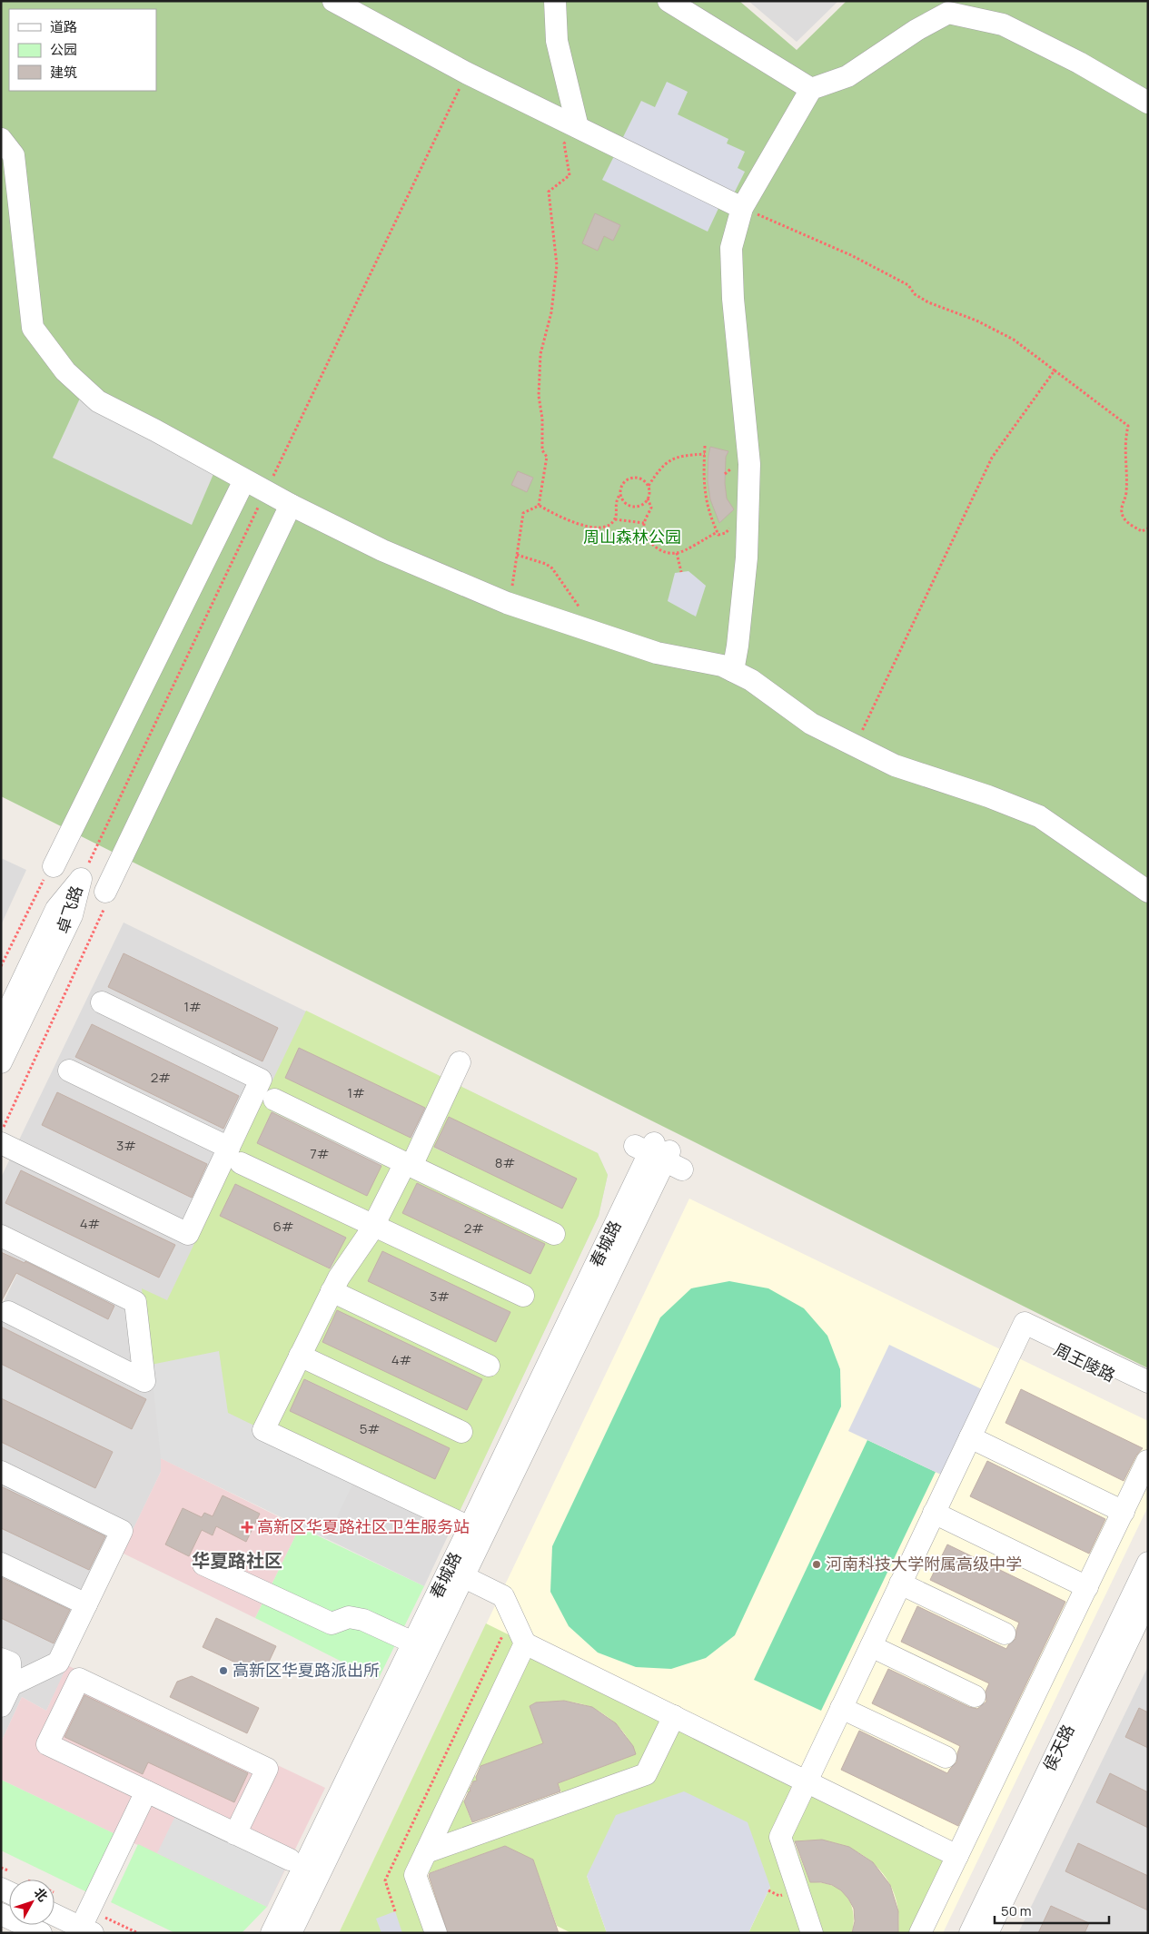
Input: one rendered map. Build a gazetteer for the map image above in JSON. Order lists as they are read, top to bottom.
{
  "streets": {
    "street": [
      "卓飞路",
      "春城路",
      "周王陵路",
      "侯天路"
    ]
  },
  "districts": ["华夏路社区"],
  "parks": ["周山森林公园"],
  "places": {
    "health": ["高新区华夏路社区卫生服务站"],
    "other": ["河南科技大学附属高级中学", "高新区华夏路派出所"]
  },
  "house_numbers": [
    "1#",
    "2#",
    "1#",
    "3#",
    "7#",
    "8#",
    "4#",
    "6#",
    "2#",
    "3#",
    "4#",
    "5#"
  ],
  "legend": ["道路", "公园", "建筑"],
  "scale_bar": "50 m",
  "north": "top right"
}
